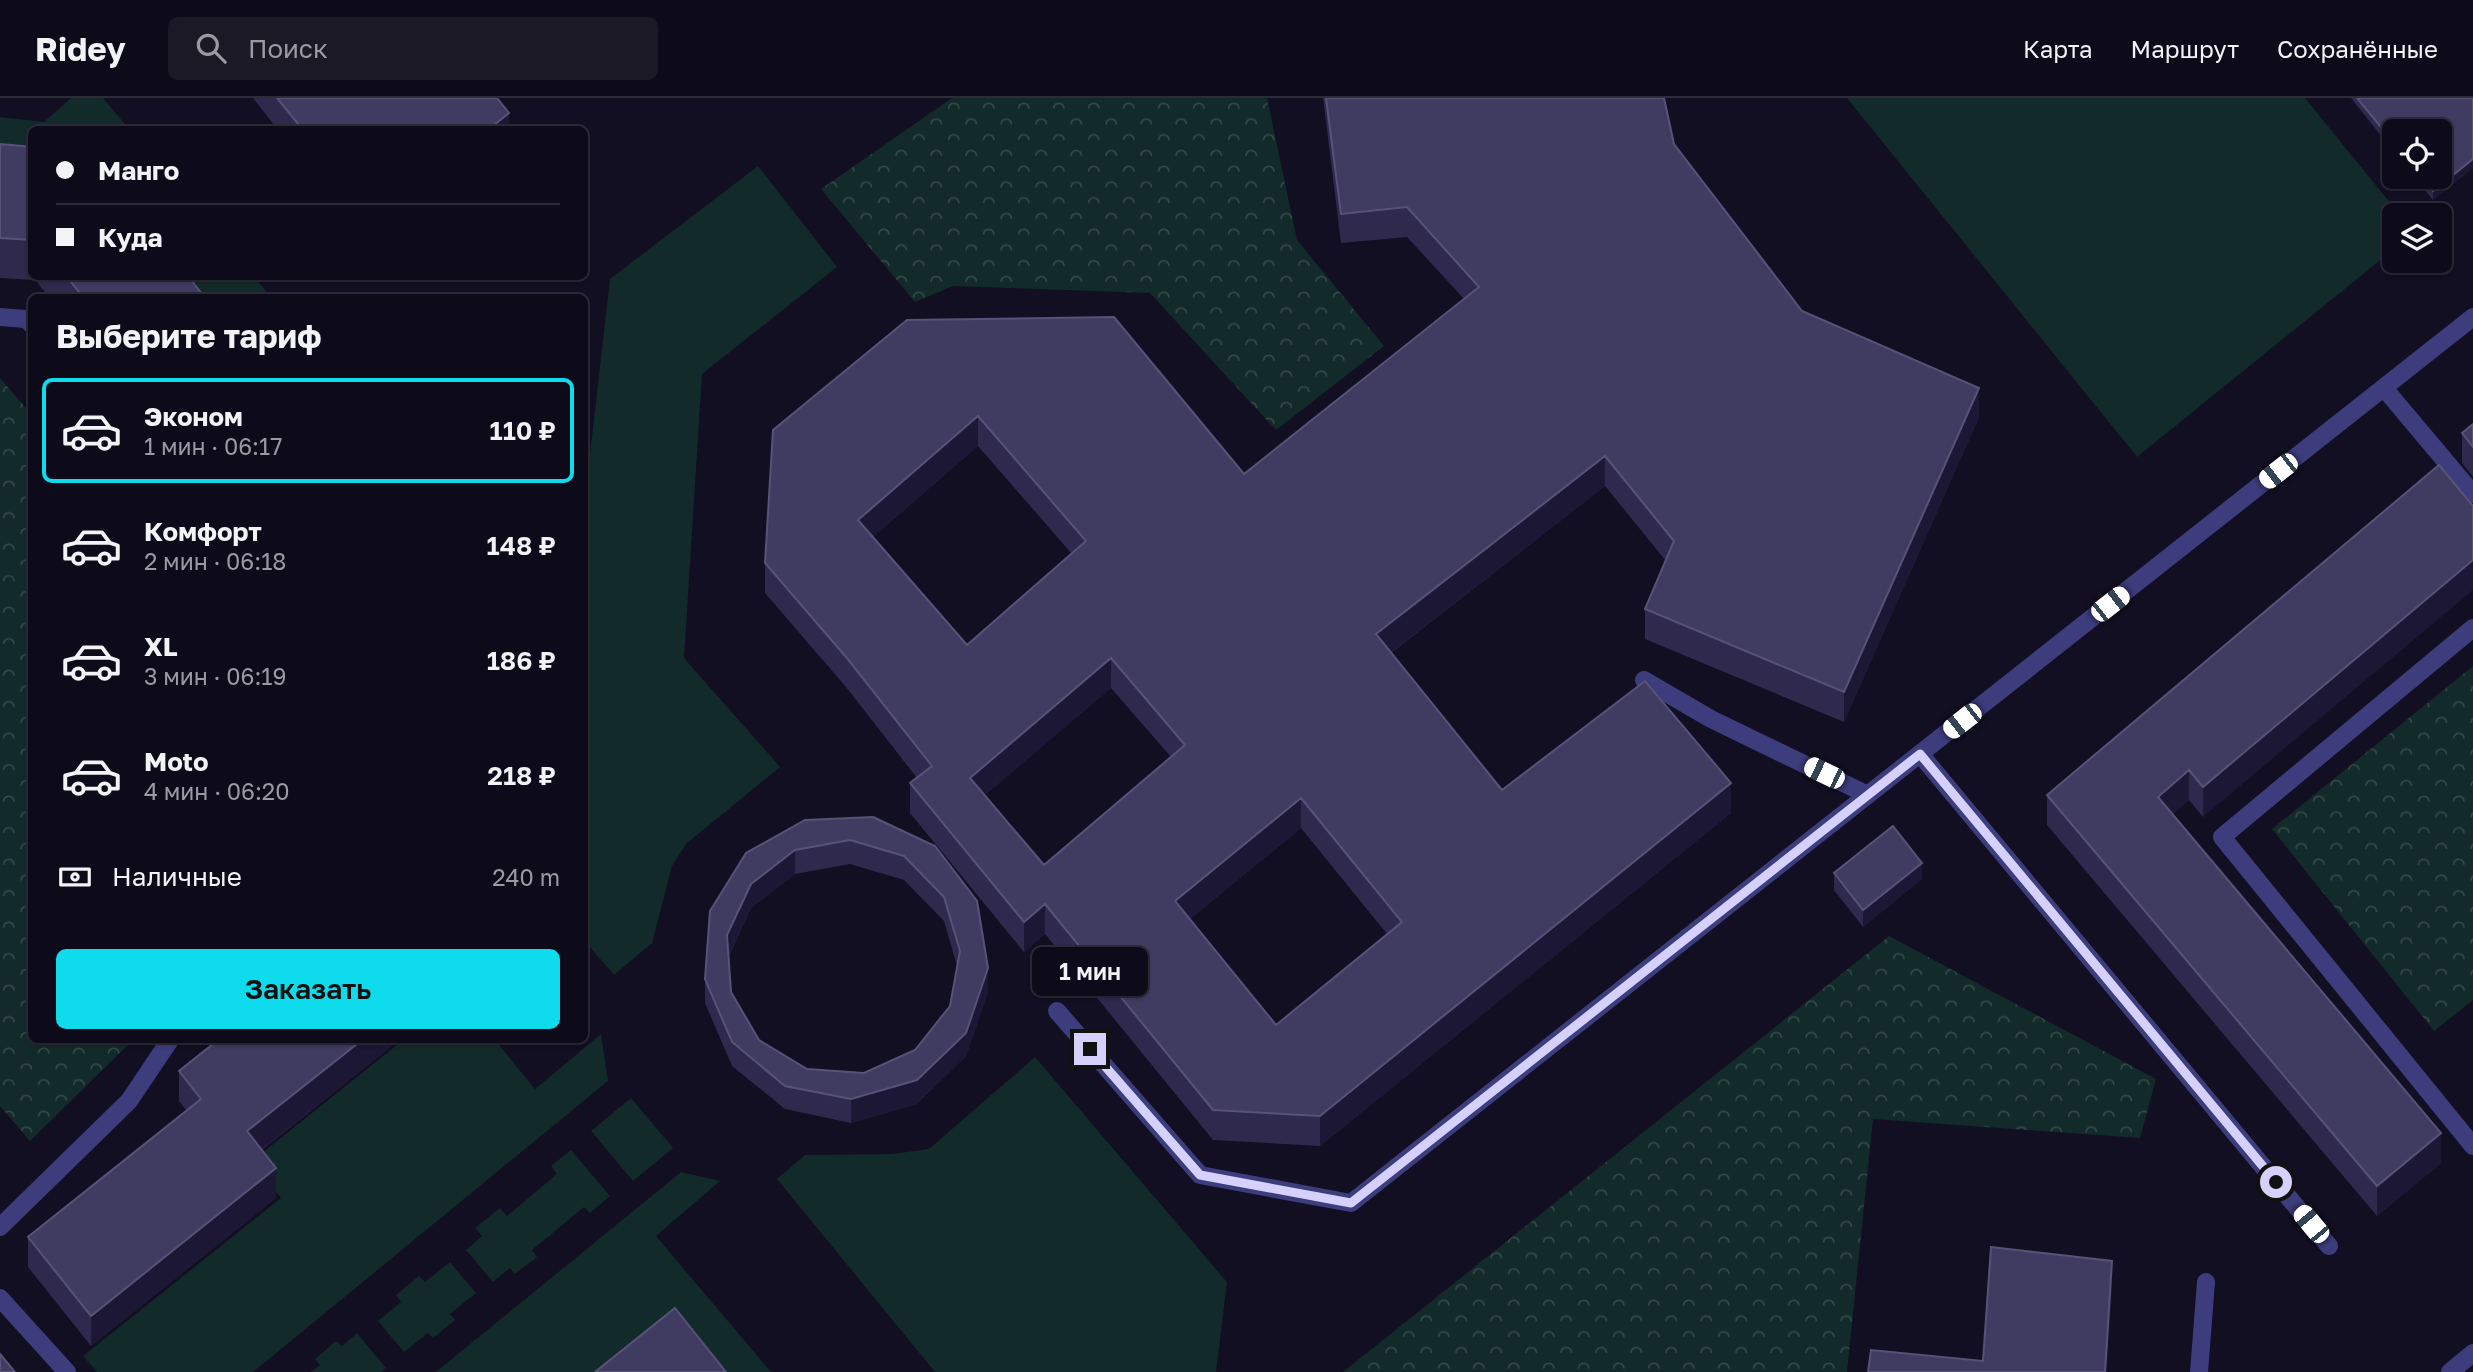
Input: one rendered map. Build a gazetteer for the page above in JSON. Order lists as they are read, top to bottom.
{
  "page": {
    "header": "Ridey",
    "search": "Поиск",
    "nav": ["Карта", "Маршрут", "Сохранённые"],
    "banner": ["Манго", "Куда"],
    "heading": "Выберите тариф",
    "list": [
      {
        "name": "Эконом",
        "note": "1 мин · 06:17",
        "value": "110 ₽"
      },
      {
        "name": "Комфорт",
        "note": "2 мин · 06:18",
        "value": "148 ₽"
      },
      {
        "name": "XL",
        "note": "3 мин · 06:19",
        "value": "186 ₽"
      },
      {
        "name": "Moto",
        "note": "4 мин · 06:20",
        "value": "218 ₽"
      }
    ],
    "pay": ["Наличные", "240 m"],
    "buttons": "Заказать",
    "bubble": "1 мин"
  }
}
